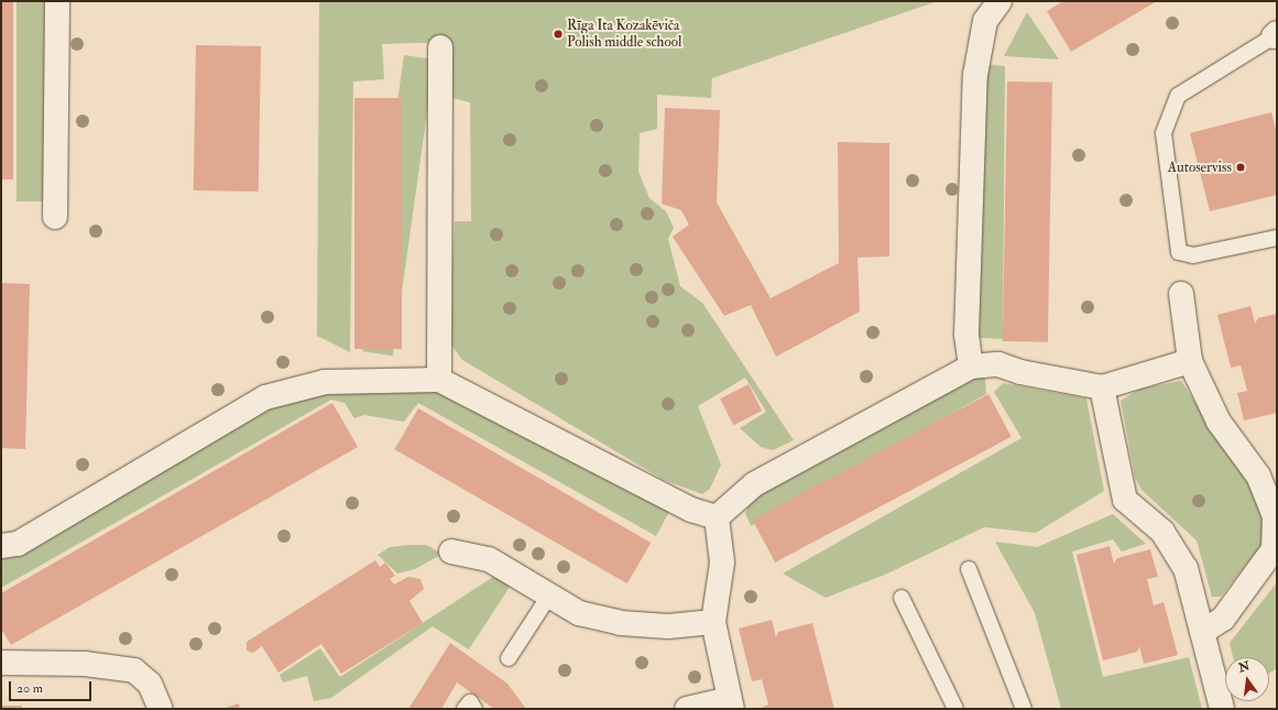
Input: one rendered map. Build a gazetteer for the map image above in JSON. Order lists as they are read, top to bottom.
{
  "places": ["Rīga Ita Kozakēviča Polish middle school", "Autoserviss"],
  "scale_bar": "20 m",
  "north": "top"
}
